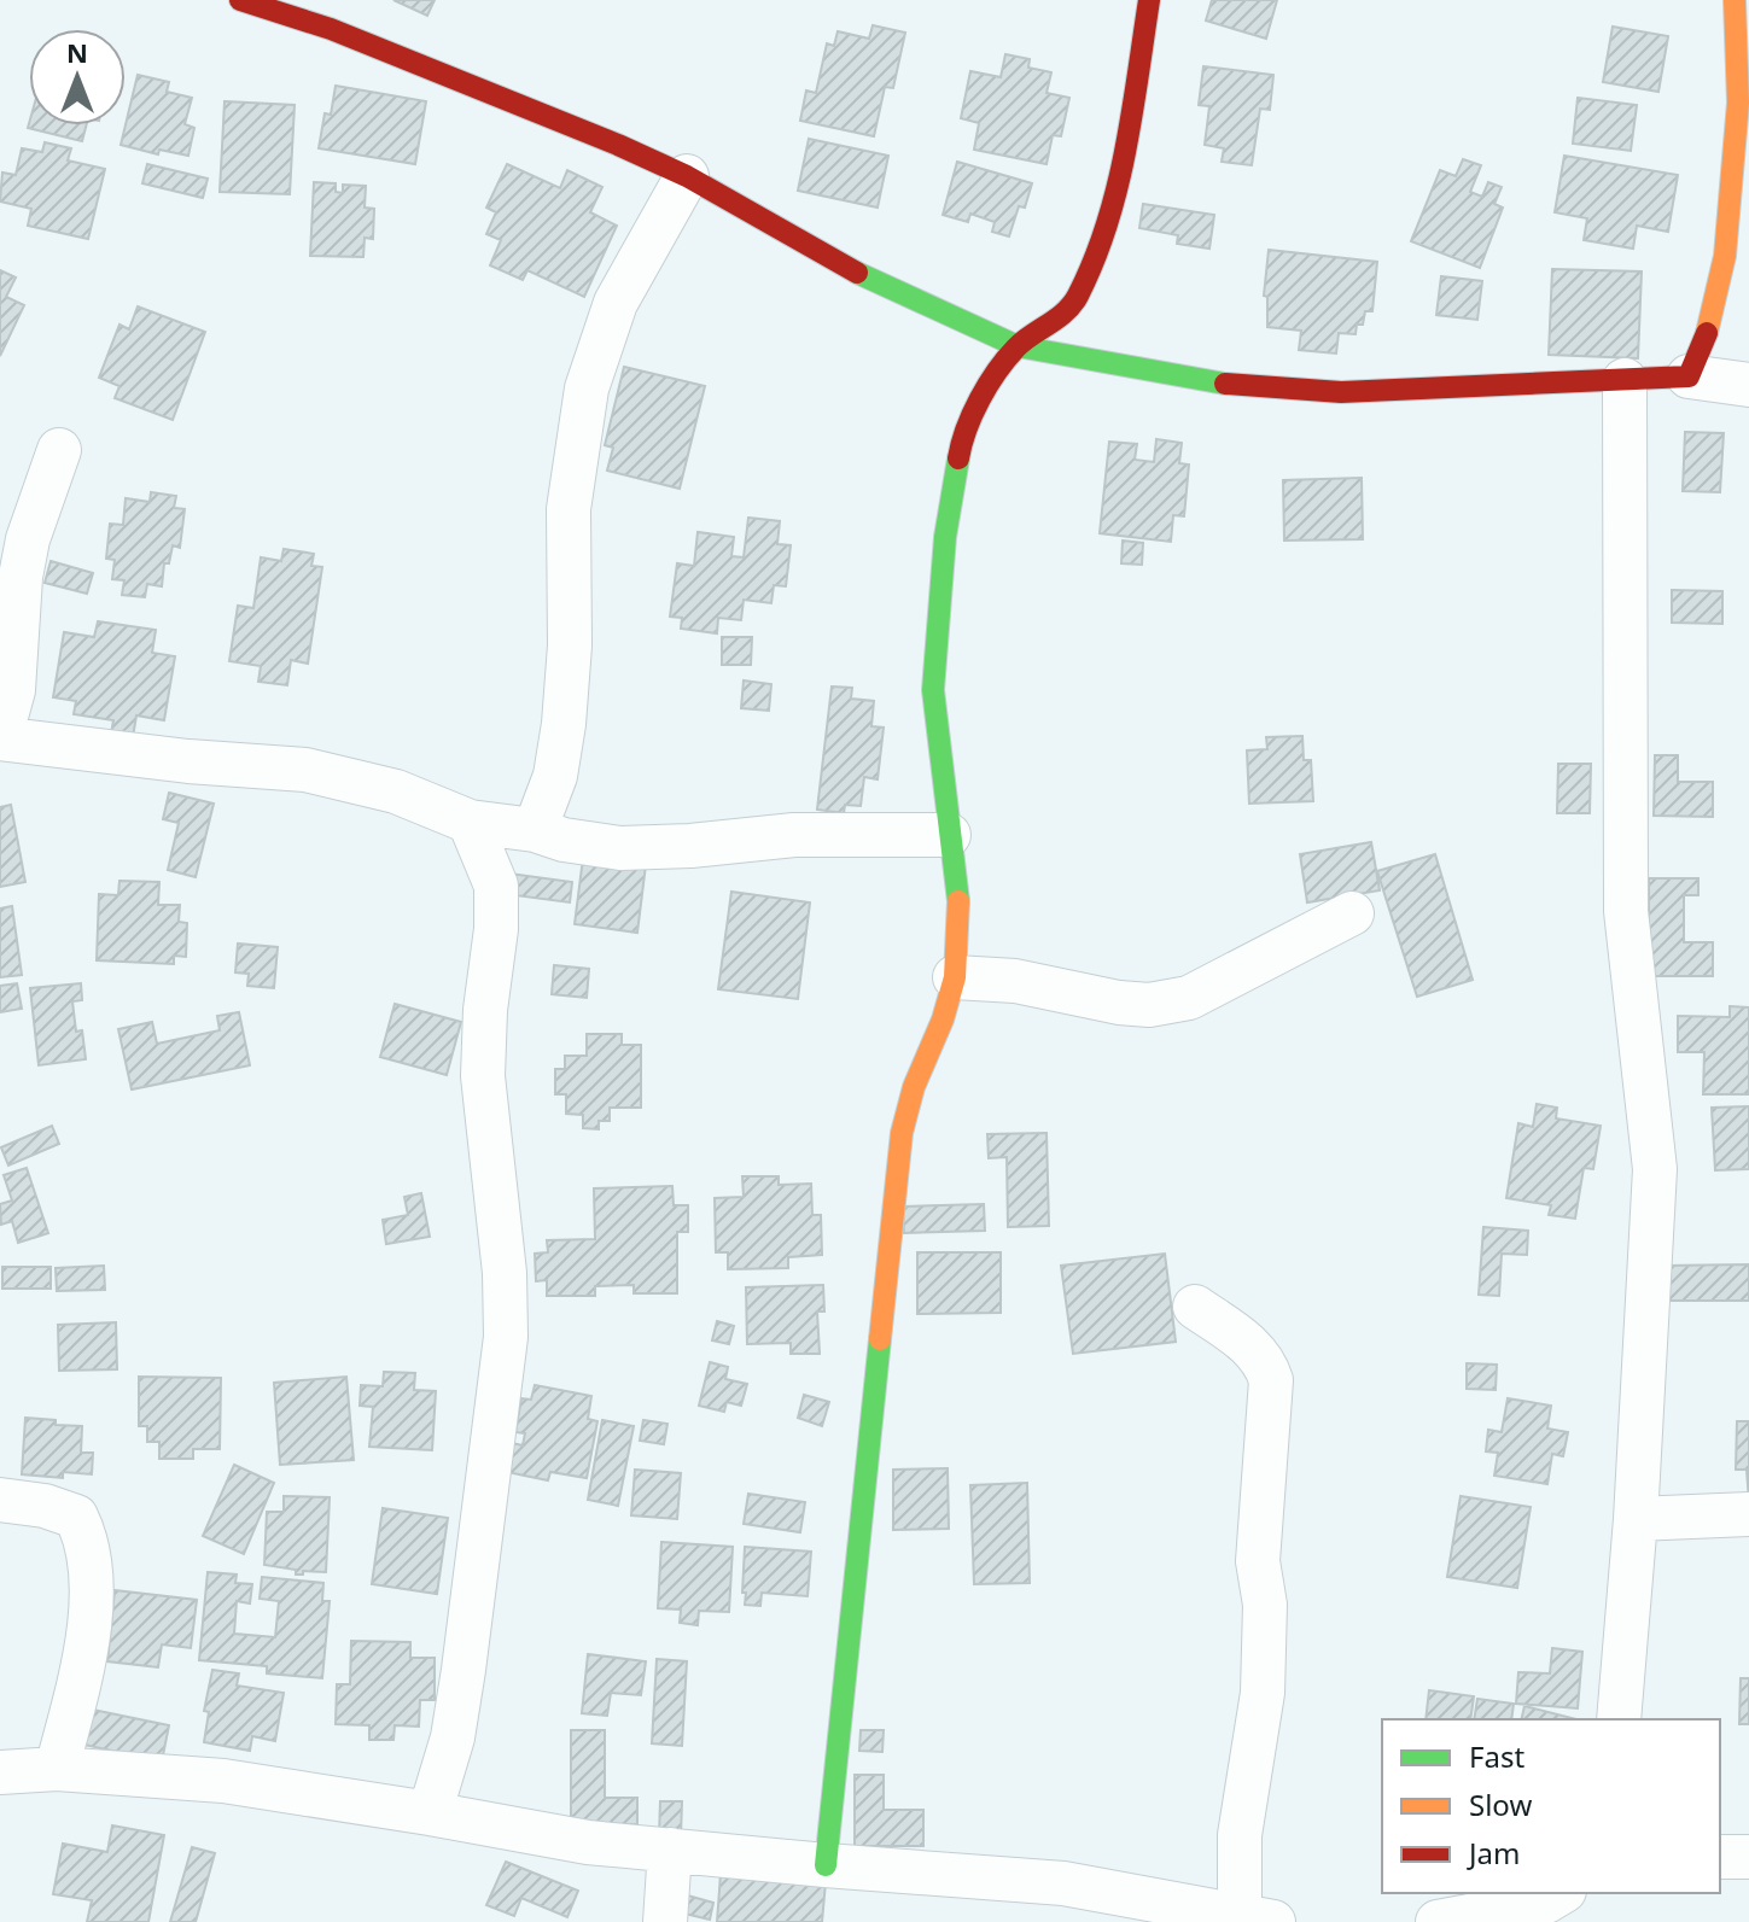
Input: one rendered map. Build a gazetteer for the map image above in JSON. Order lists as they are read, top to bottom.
{
  "legend": ["Fast", "Slow", "Jam"],
  "north": "top"
}
